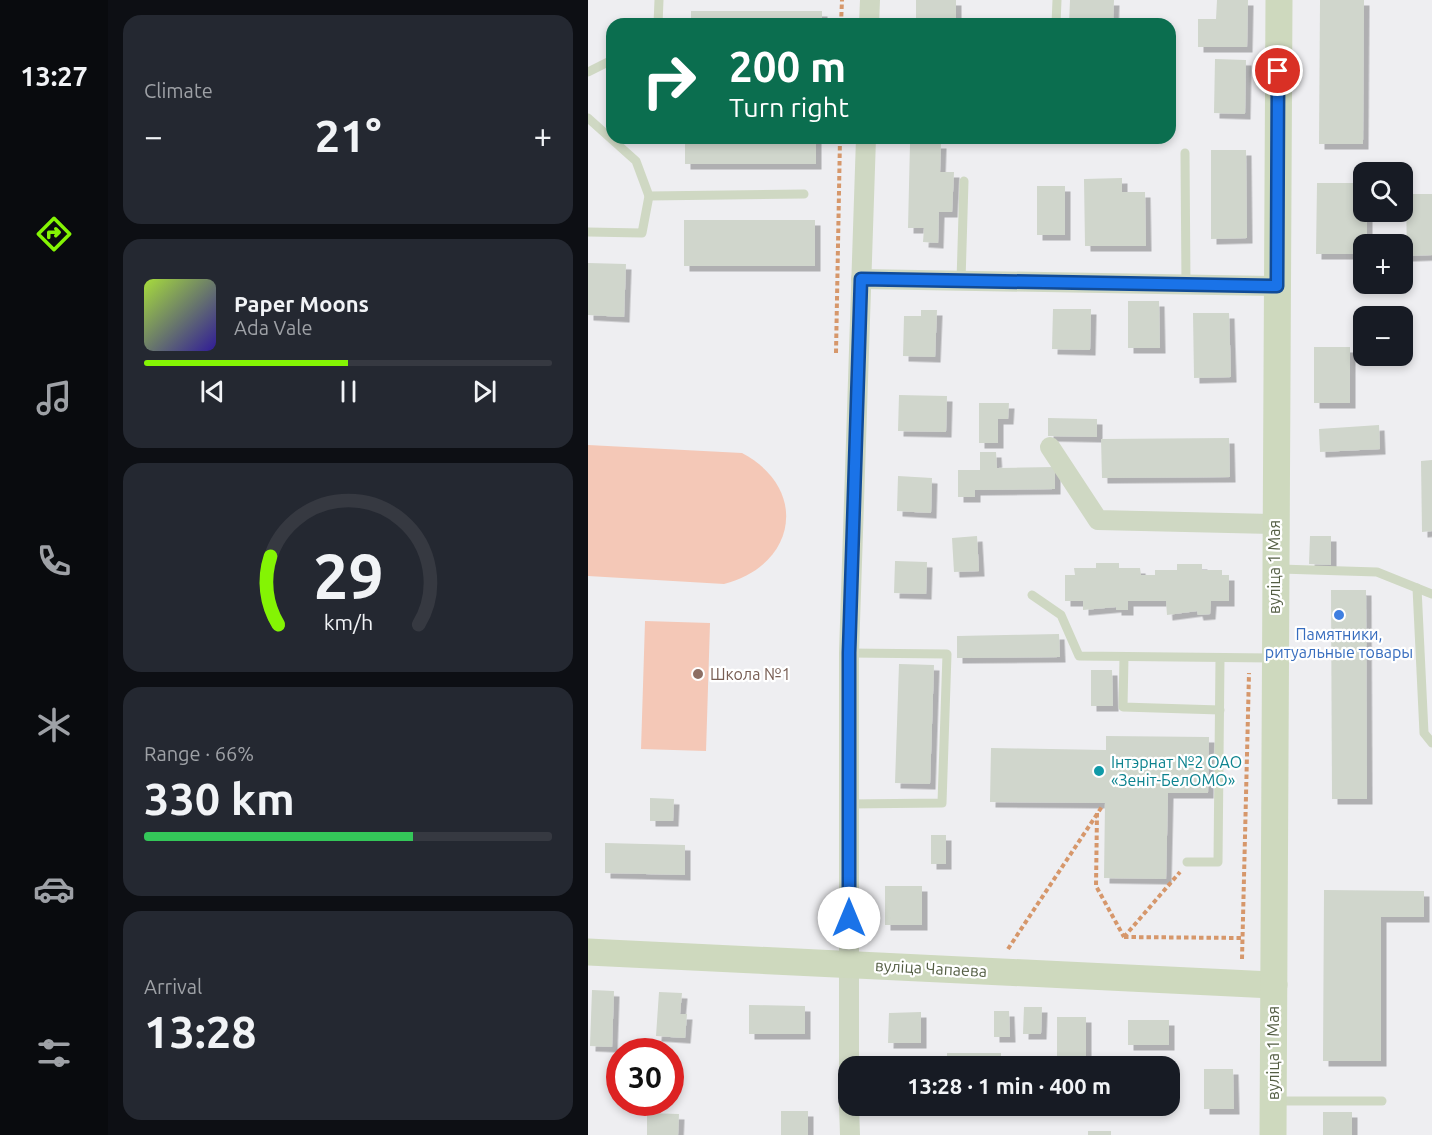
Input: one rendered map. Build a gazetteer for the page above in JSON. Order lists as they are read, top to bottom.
{
  "streets": {
    "main road": ["вуліца 1 Мая", "вуліца Чапаева"]
  },
  "crossings": [
    ["вуліца 1 Мая", "вуліца Чапаева"]
  ],
  "places": ["Памятники, ритуальные товары", "Школа №1", "Інтэрнат №2 ОАО «Зеніт-БелОМО»"],
  "page": {
    "tabs": "13:27",
    "tile": [
      "Climate",
      ["Range · 66%", "330 km"],
      ["Arrival", "13:28"]
    ],
    "turn": ["200 m", "Turn right"],
    "heat": ["−", "21°", "+"],
    "map_buttons": ["+", "−"],
    "song": ["Paper Moons", "Ada Vale"],
    "limit": "30",
    "trip": "13:28 · 1 min · 400 m",
    "gauge": ["29", "km/h"]
  }
}
